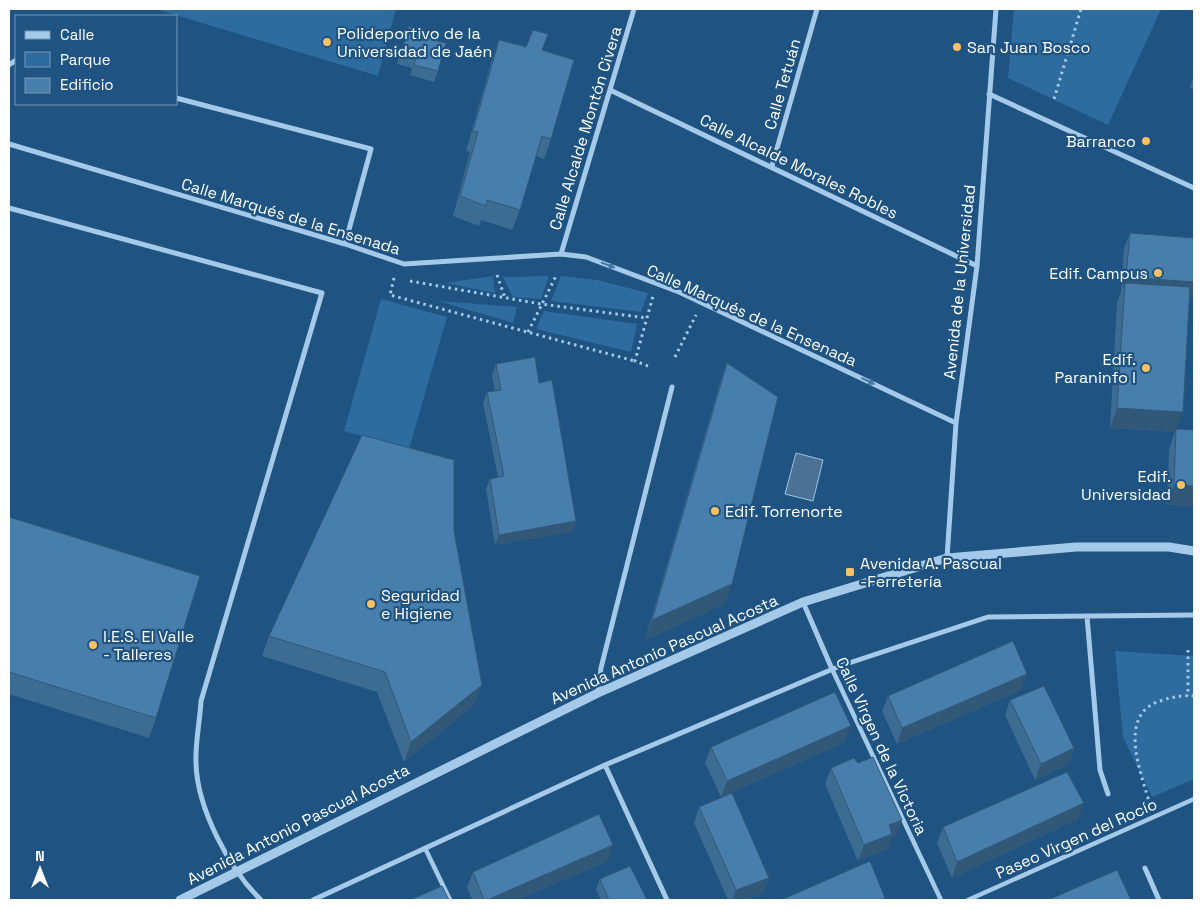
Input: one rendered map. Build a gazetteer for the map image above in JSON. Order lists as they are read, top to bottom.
{
  "streets": {
    "street": [
      "Calle Tetuán",
      "Calle Alcalde Montón Civera",
      "Calle Alcalde Morales Robles",
      "Calle Marqués de la Ensenada",
      "Avenida de la Universidad",
      "Avenida Antonio Pascual Acosta",
      "Calle Virgen de la Victoria",
      "Paseo Virgen del Rocío"
    ]
  },
  "crossings": [
    ["Calle Tetuán", "Calle Alcalde Morales Robles"],
    ["Calle Alcalde Montón Civera", "Calle Alcalde Morales Robles"],
    ["Calle Alcalde Montón Civera", "Calle Marqués de la Ensenada"],
    ["Calle Alcalde Morales Robles", "Avenida de la Universidad"],
    ["Calle Marqués de la Ensenada", "Avenida de la Universidad"],
    ["Avenida de la Universidad", "Avenida Antonio Pascual Acosta"],
    ["Avenida Antonio Pascual Acosta", "Calle Virgen de la Victoria"]
  ],
  "one_way": ["Calle Marqués de la Ensenada"],
  "places": {
    "other": [
      "Polideportivo de la Universidad de Jaén",
      "San Juan Bosco",
      "Barranco",
      "Edif. Campus",
      "Edif. Paraninfo I",
      "Edif. Universidad",
      "Edif. Torrenorte",
      "Seguridad e Higiene",
      "I.E.S. El Valle - Talleres"
    ],
    "transit": ["Avenida A. Pascual -Ferretería"]
  },
  "legend": ["Calle", "Parque", "Edificio"],
  "north": "top"
}
